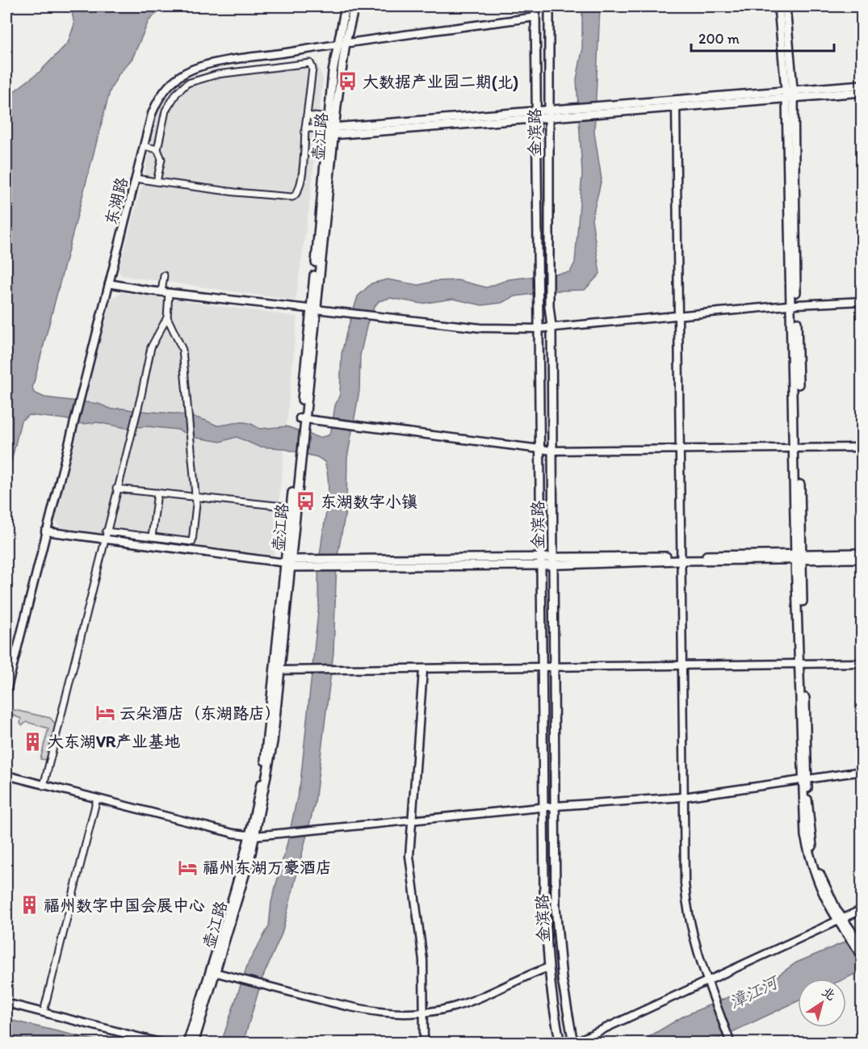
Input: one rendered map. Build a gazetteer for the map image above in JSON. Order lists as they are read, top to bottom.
{
  "streets": {
    "main road": ["金滨路", "壶江路"],
    "street": ["东湖路"]
  },
  "crossings": [
    ["金滨路", "东湖路"],
    ["壶江路", "东湖路"]
  ],
  "water": ["漳江河"],
  "places": {
    "bus stop": ["大数据产业园二期(北)", "东湖数字小镇"],
    "hotel": ["云朵酒店（东湖路店）", "福州东湖万豪酒店"],
    "building": ["大东湖VR产业基地", "福州数字中国会展中心"]
  },
  "scale_bar": "200 m",
  "north": "top right"
}
